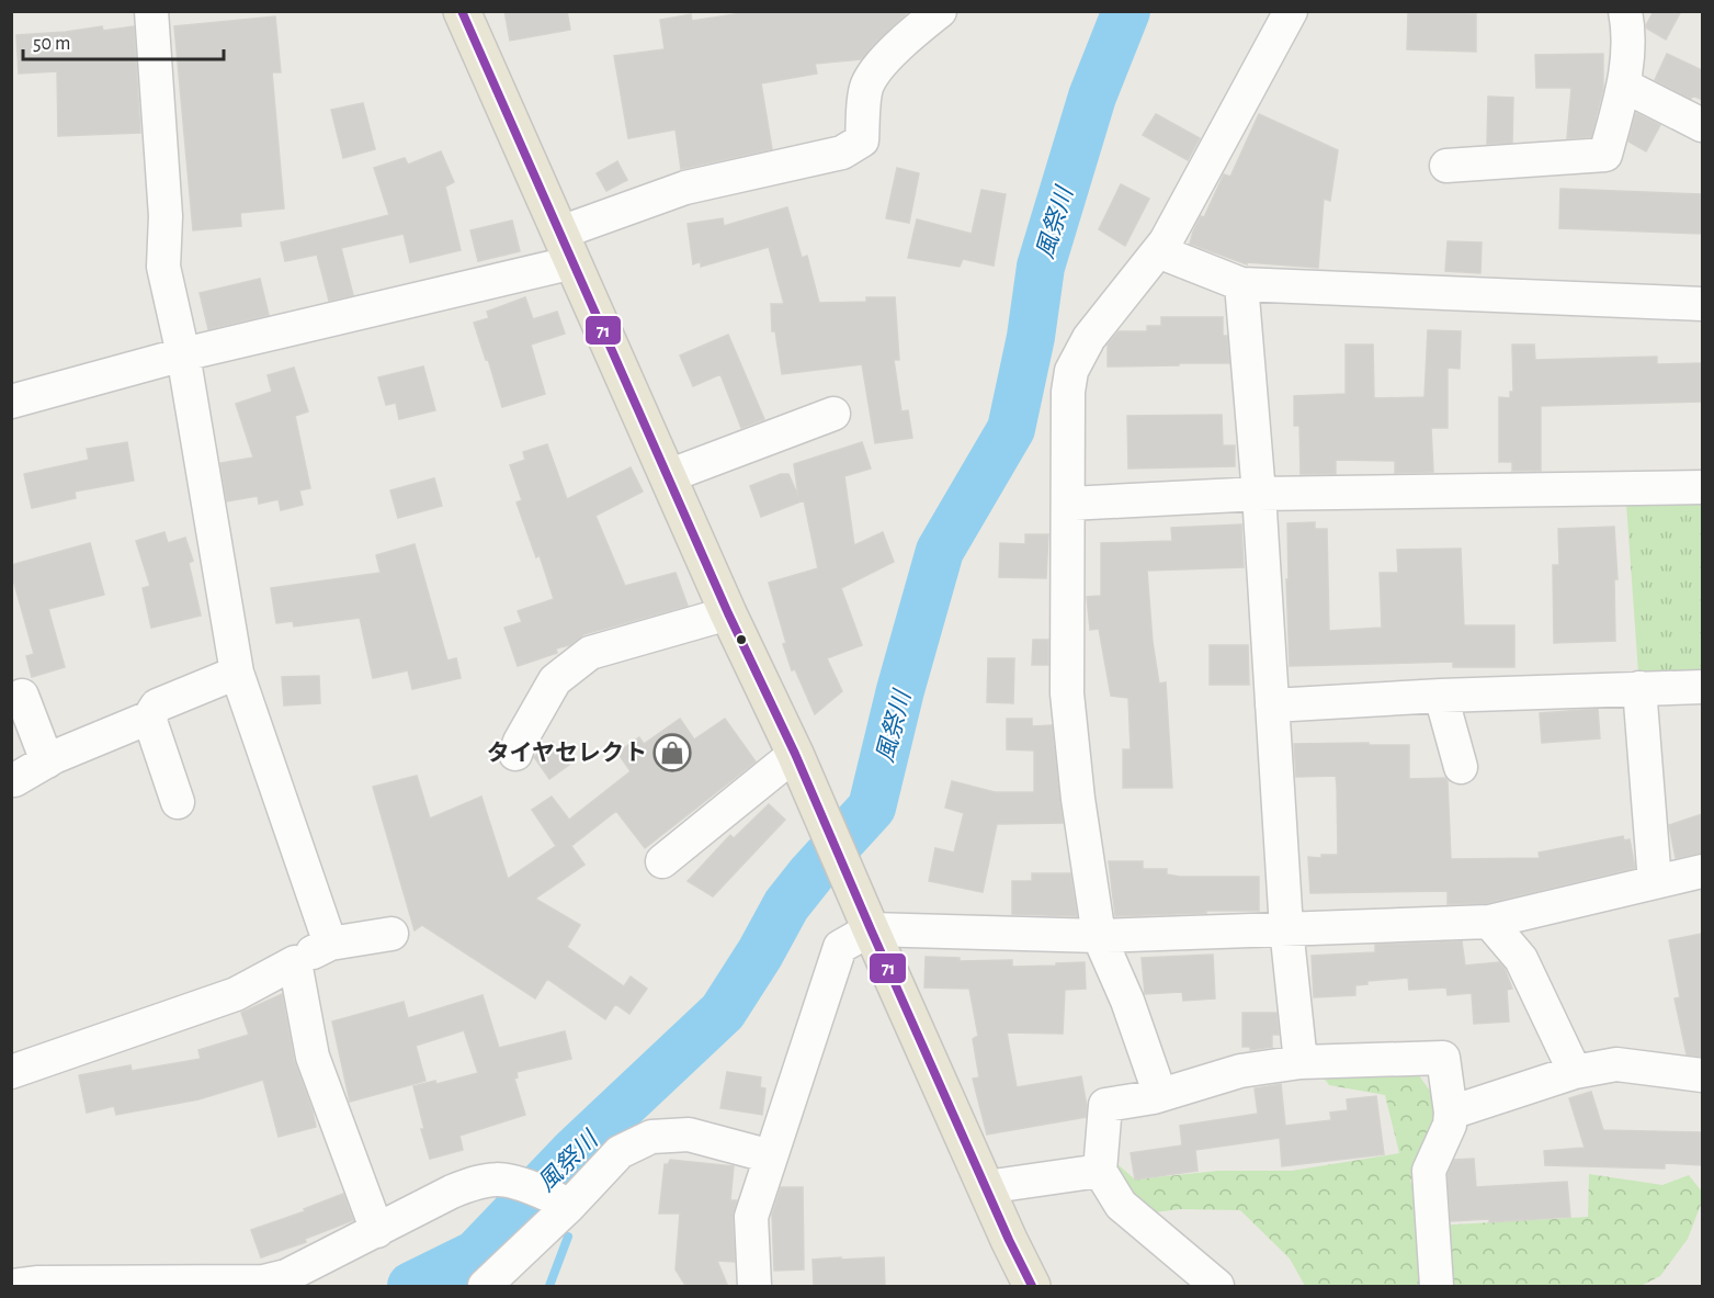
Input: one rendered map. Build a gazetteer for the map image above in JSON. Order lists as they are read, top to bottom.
{
  "water": ["風祭川"],
  "places": {
    "shop": ["タイヤセレクト"]
  },
  "lines": ["transit line 71"],
  "scale_bar": "50 m"
}
